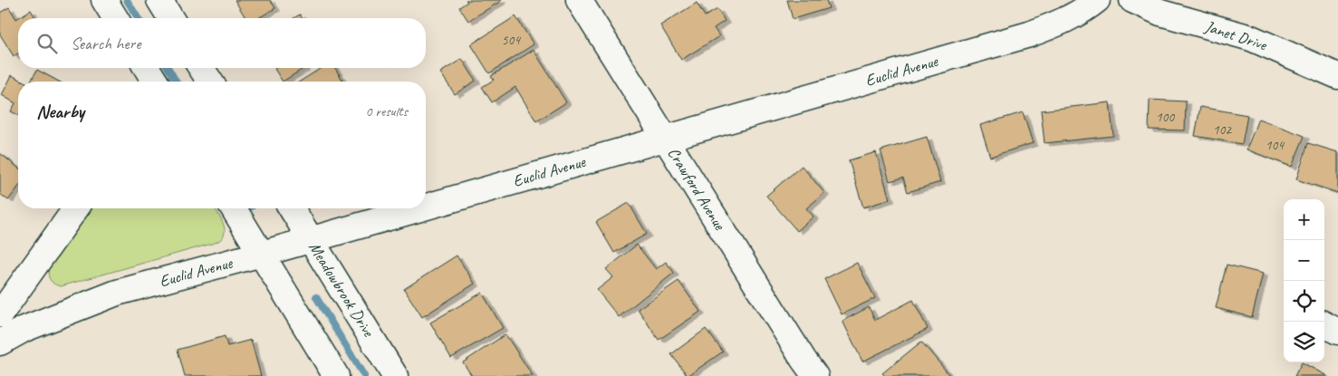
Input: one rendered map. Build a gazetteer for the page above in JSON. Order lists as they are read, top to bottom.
{
  "streets": {
    "street": [
      "Janet Drive",
      "Euclid Avenue",
      "Crawford Avenue",
      "Meadowbrook Drive"
    ]
  },
  "crossings": [
    ["Euclid Avenue", "Crawford Avenue"],
    ["Euclid Avenue", "Meadowbrook Drive"]
  ],
  "house_numbers": [
    "504",
    "100",
    "102",
    "104"
  ],
  "page": {
    "search": "Search here",
    "heading": ["Nearby", "0 results"],
    "map_buttons": ["+", "−"]
  }
}
